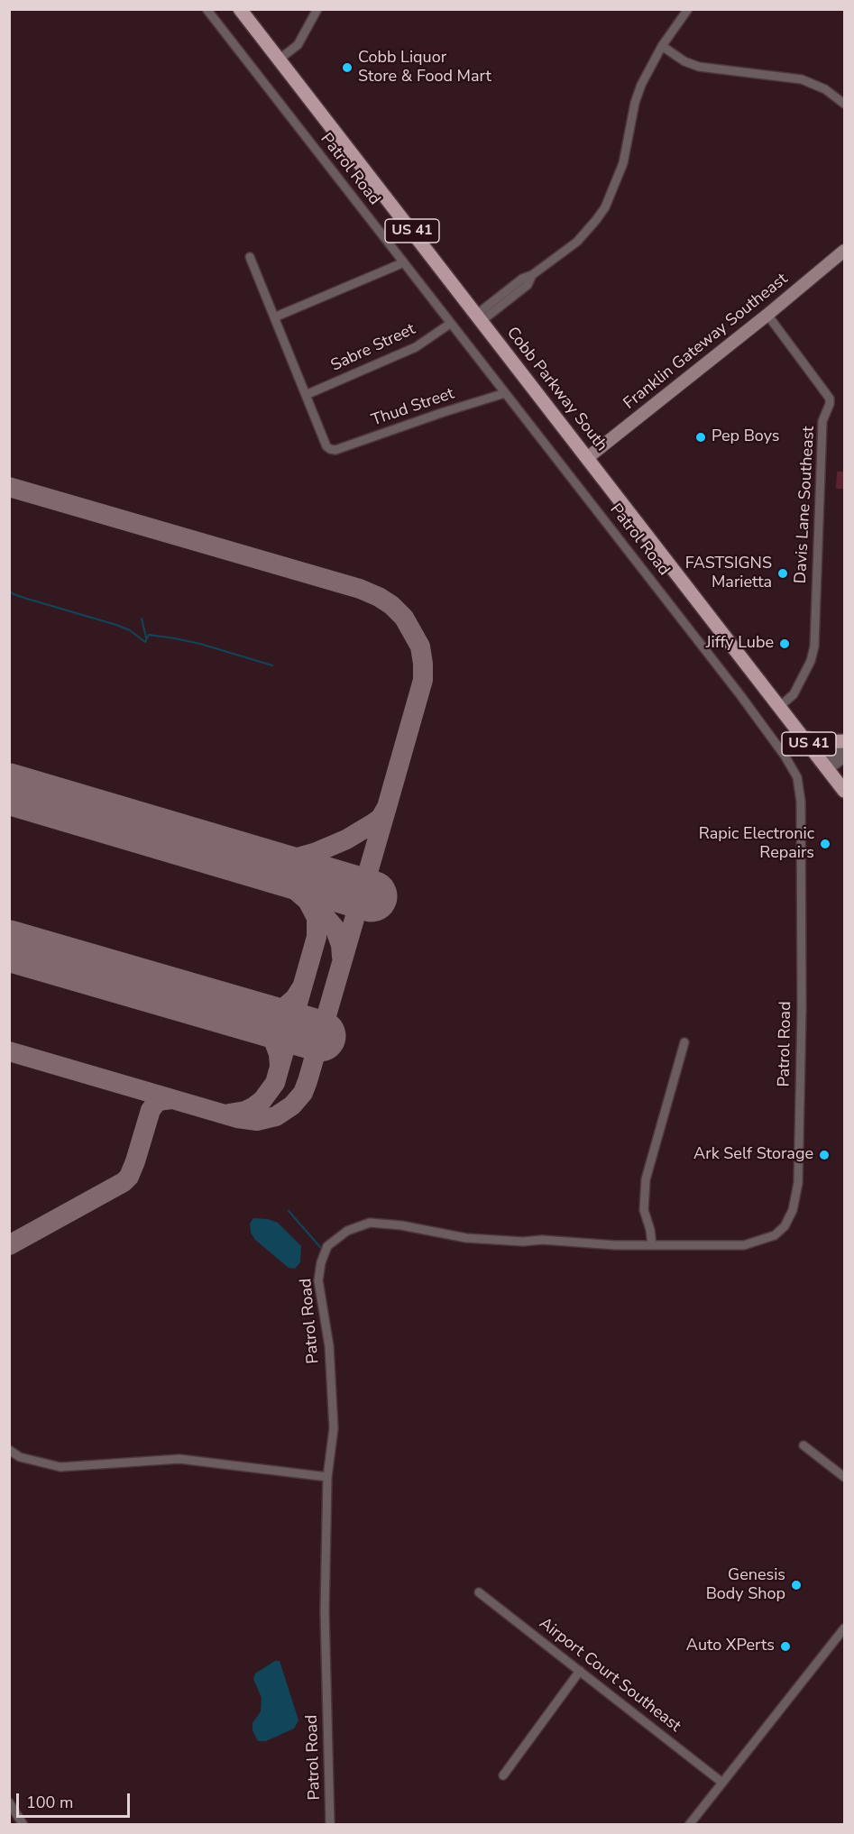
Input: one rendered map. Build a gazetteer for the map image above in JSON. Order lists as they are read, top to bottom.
{
  "streets": {
    "main road": ["US 41", "Cobb Parkway South"],
    "street": [
      "Patrol Road",
      "Franklin Gateway Southeast",
      "Sabre Street",
      "Thud Street",
      "Davis Lane Southeast",
      "Airport Court Southeast"
    ]
  },
  "crossings": [
    ["Patrol Road", "Sabre Street"],
    ["Patrol Road", "Thud Street"],
    ["Franklin Gateway Southeast", "Cobb Parkway South"],
    ["Franklin Gateway Southeast", "Davis Lane Southeast"],
    ["Sabre Street", "Thud Street"],
    ["Cobb Parkway South", "Davis Lane Southeast"]
  ],
  "places": [
    "Cobb Liquor Store & Food Mart",
    "Pep Boys",
    "FASTSIGNS Marietta",
    "Jiffy Lube",
    "Rapic Electronic Repairs",
    "Ark Self Storage",
    "Genesis Body Shop",
    "Auto XPerts"
  ],
  "scale_bar": "100 m"
}
